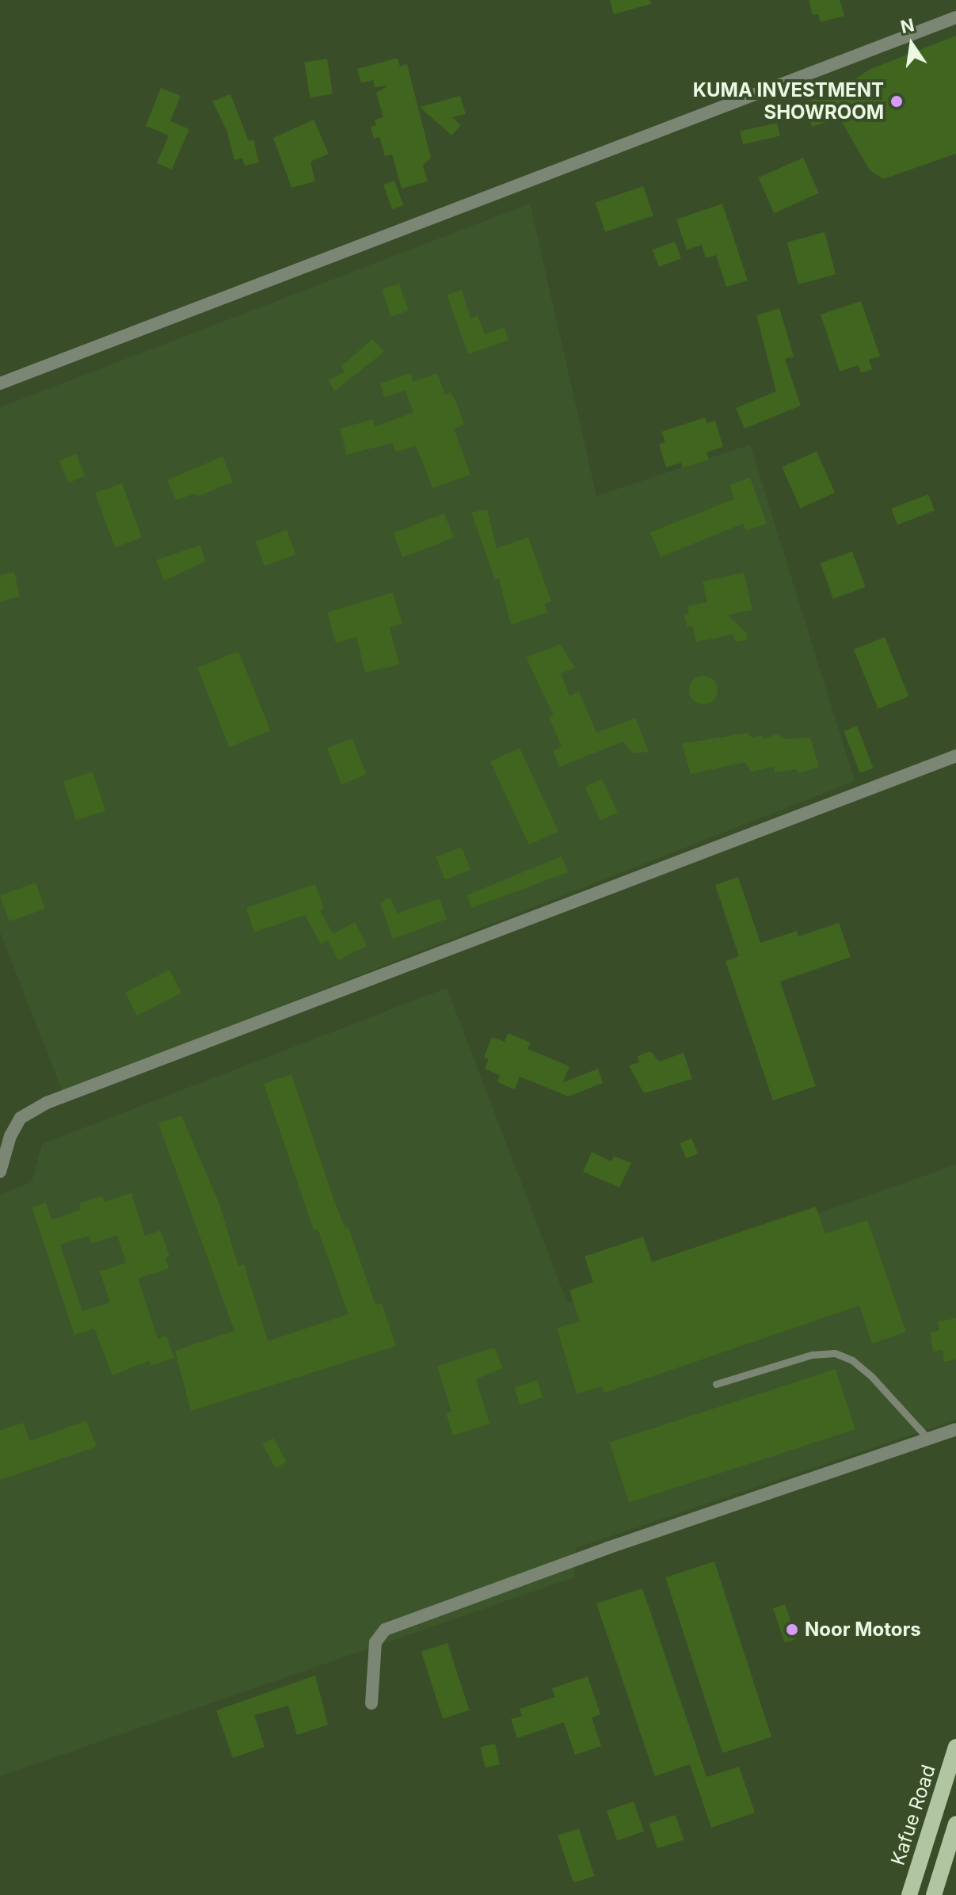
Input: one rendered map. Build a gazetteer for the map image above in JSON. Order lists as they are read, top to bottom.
{
  "streets": {
    "main road": ["Kafue Road"]
  },
  "places": ["KUMA INVESTMENT SHOWROOM", "Noor Motors"],
  "north": "top"
}
